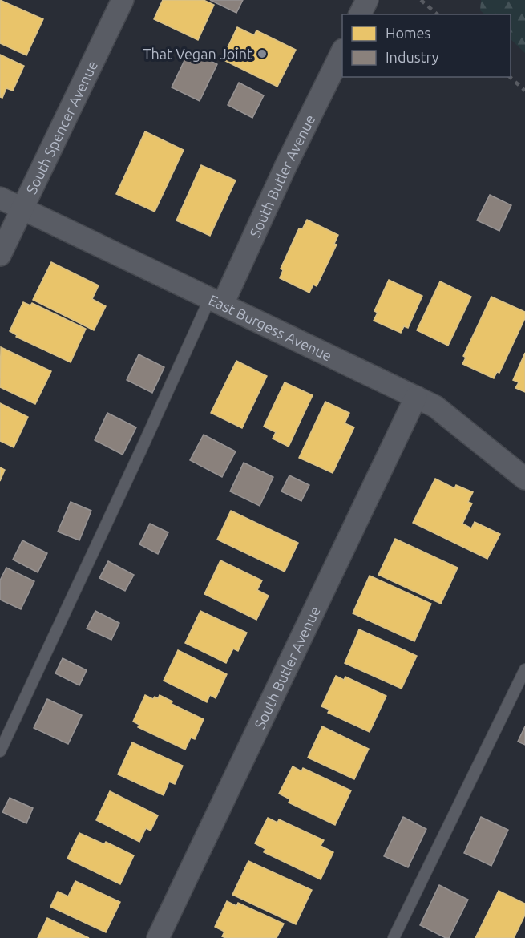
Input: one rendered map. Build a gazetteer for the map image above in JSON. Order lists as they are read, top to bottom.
{
  "streets": {
    "street": ["South Spencer Avenue", "South Butler Avenue", "East Burgess Avenue"]
  },
  "crossings": [
    ["South Spencer Avenue", "East Burgess Avenue"],
    ["South Butler Avenue", "East Burgess Avenue"]
  ],
  "places": ["That Vegan Joint"],
  "legend": ["Homes", "Industry"]
}
